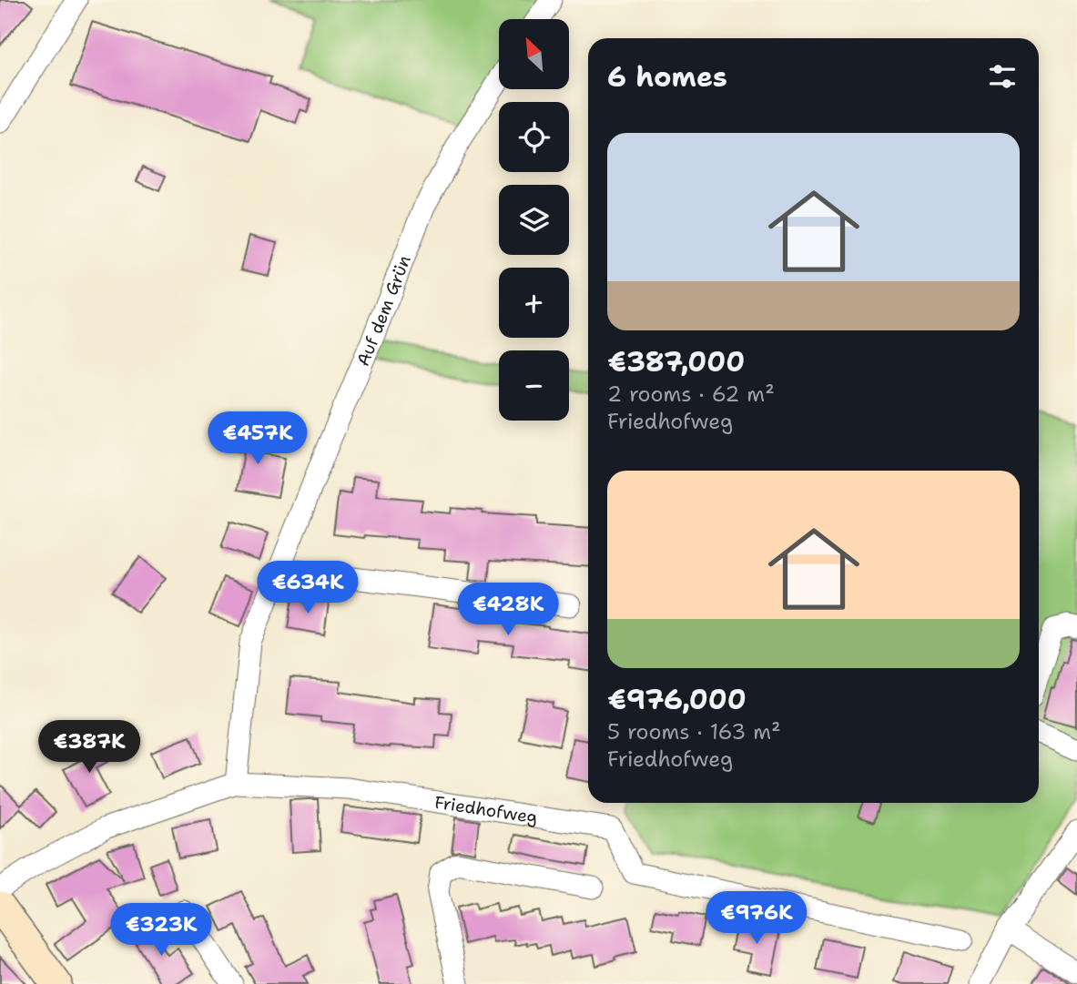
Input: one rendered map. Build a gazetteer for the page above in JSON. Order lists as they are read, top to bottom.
{
  "streets": {
    "street": ["Auf dem Grün", "Friedhofweg"]
  },
  "crossings": [
    ["Auf dem Grün", "Friedhofweg"]
  ],
  "north": "top left",
  "page": {
    "map_buttons": ["+", "−"],
    "heading": "6 homes",
    "list": [
      {
        "name": "€387,000",
        "note": "2 rooms · 62 m² · Friedhofweg"
      },
      {
        "name": "€976,000",
        "note": "5 rooms · 163 m² · Friedhofweg"
      }
    ],
    "price": [
      "€457K",
      "€634K",
      "€428K",
      "€387K",
      "€976K",
      "€323K"
    ]
  }
}
